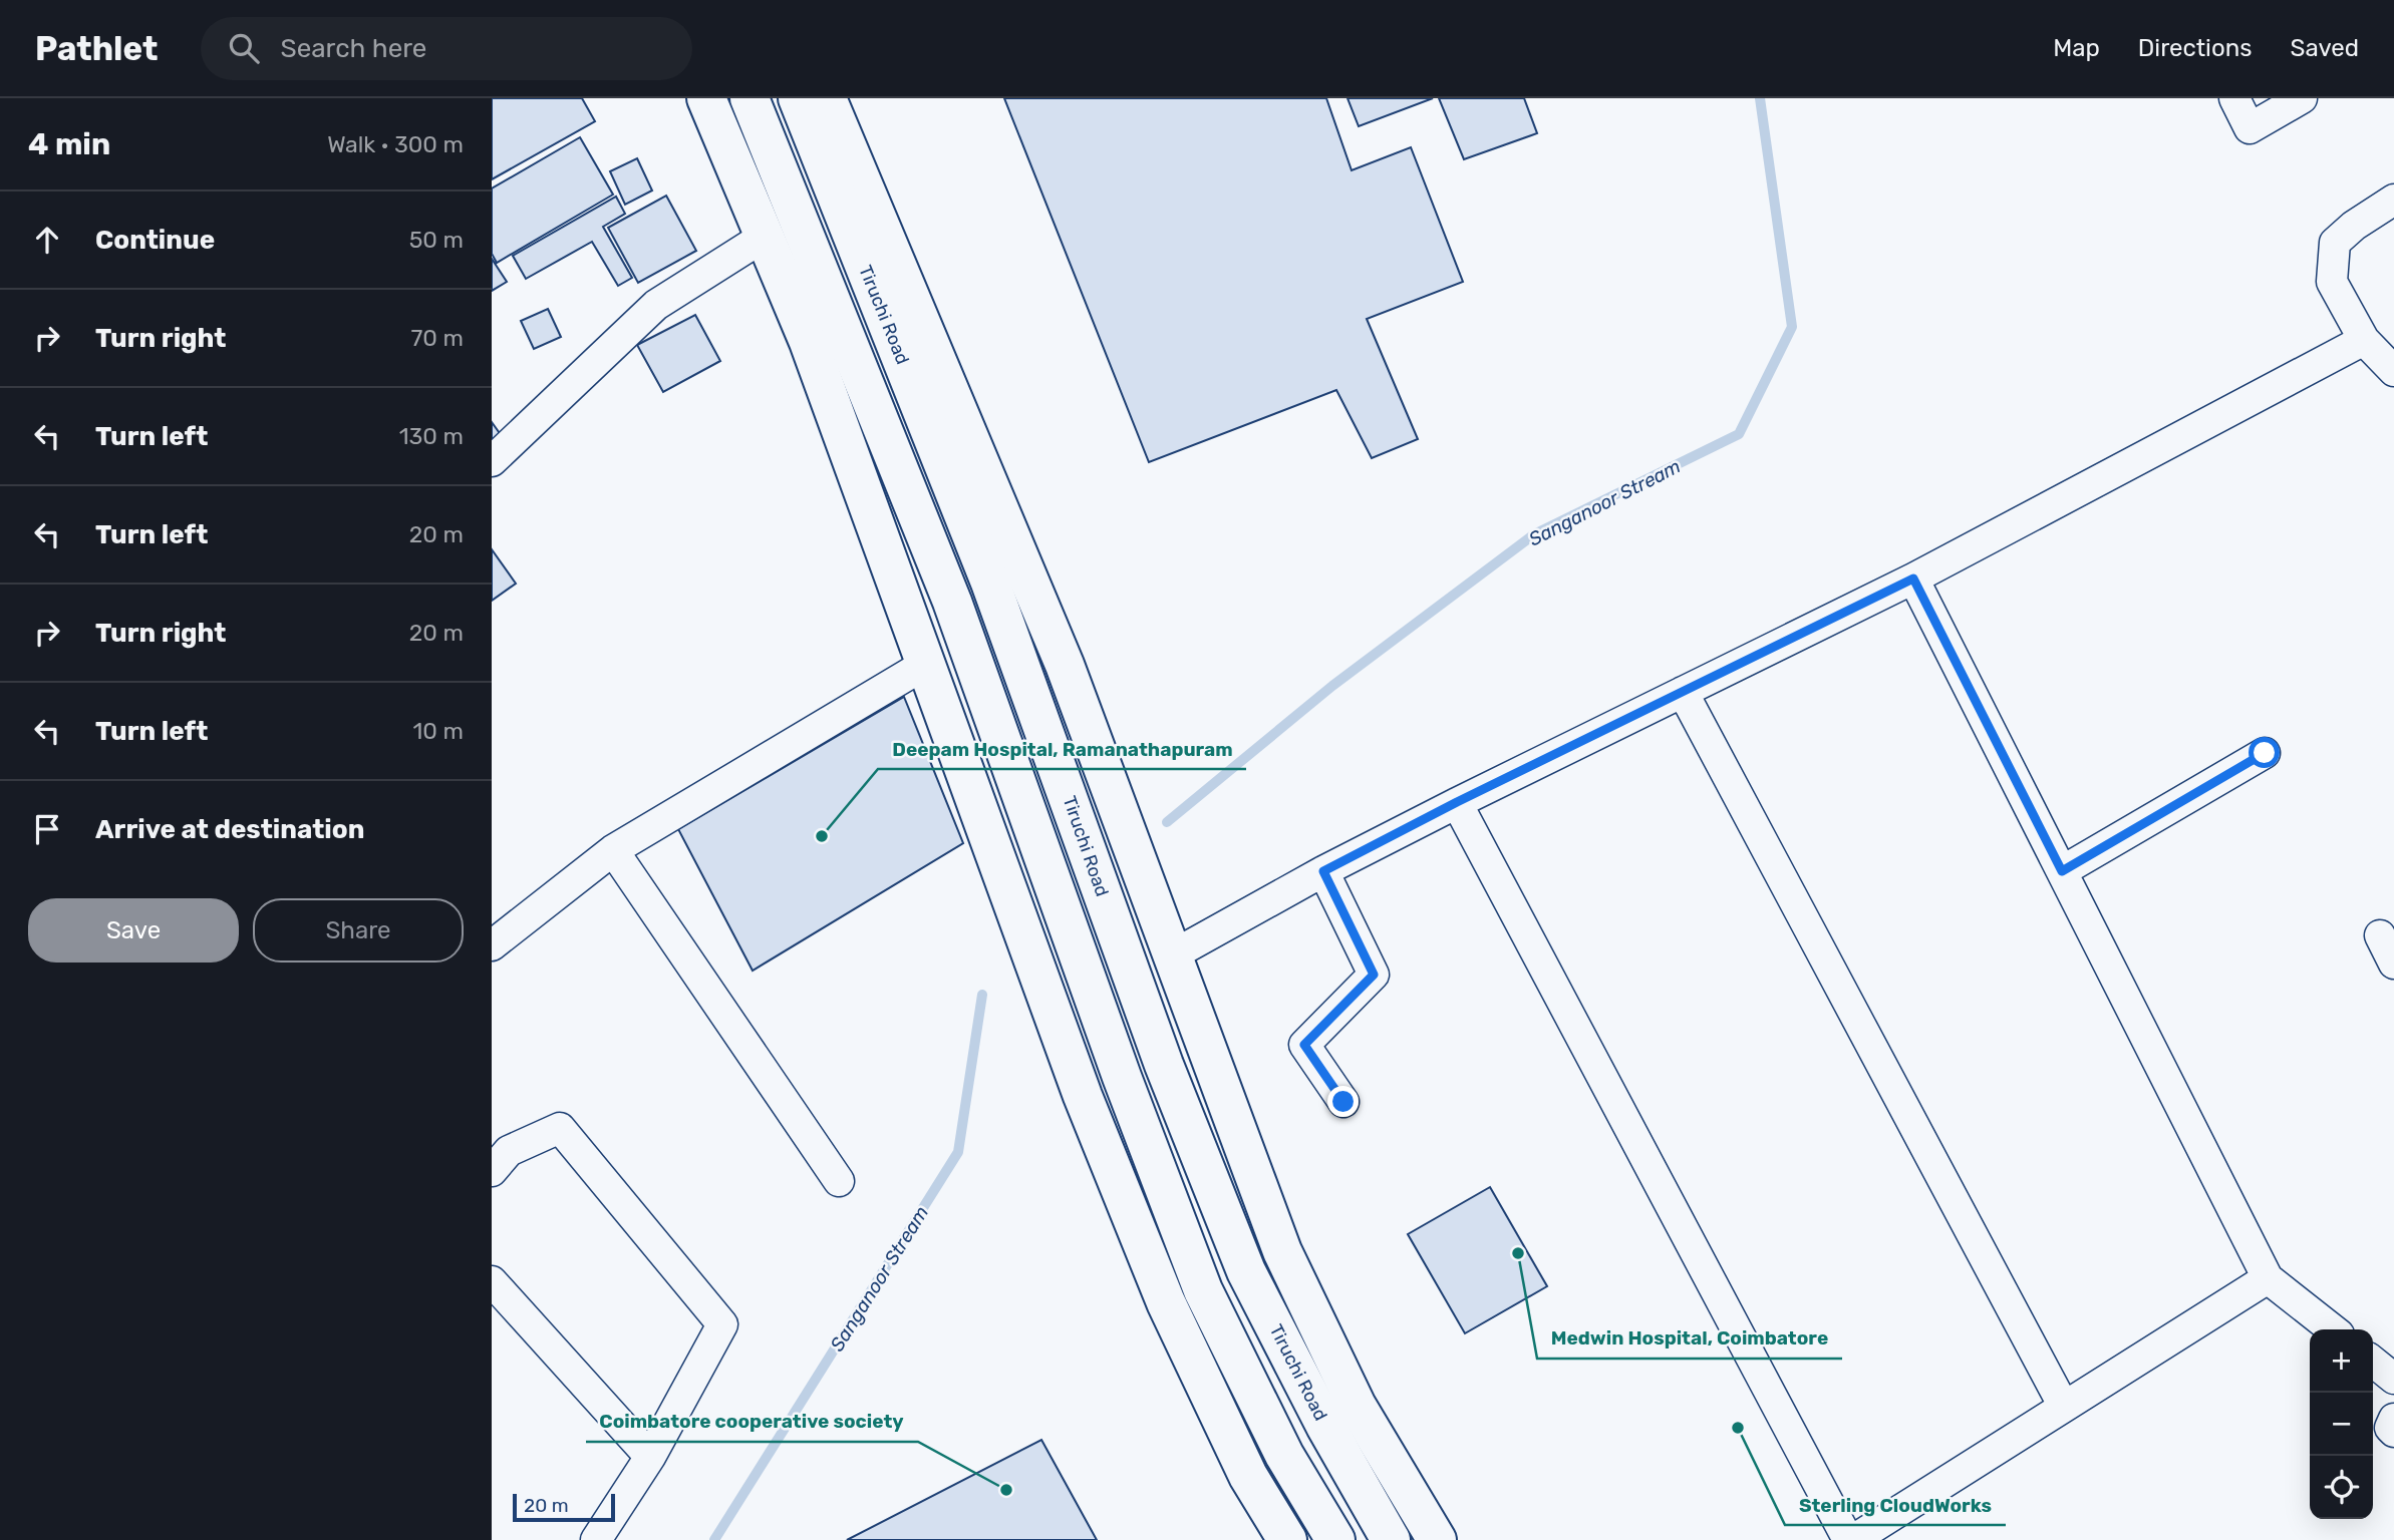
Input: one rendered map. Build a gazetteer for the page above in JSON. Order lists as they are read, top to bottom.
{
  "streets": {
    "main road": ["Tiruchi Road"]
  },
  "water": ["Sanganoor Stream"],
  "places": [
    "Deepam Hospital, Ramanathapuram",
    "Medwin Hospital, Coimbatore",
    "Sterling CloudWorks",
    "Coimbatore cooperative society"
  ],
  "scale_bar": "20 m",
  "page": {
    "header": "Pathlet",
    "search": "Search here",
    "nav": ["Map", "Directions", "Saved"],
    "heading": ["4 min", "Walk · 300 m"],
    "list": [
      ["Continue", "50 m"],
      ["Turn right", "70 m"],
      ["Turn left", "130 m"],
      ["Turn left", "20 m"],
      ["Turn right", "20 m"],
      ["Turn left", "10 m"],
      "Arrive at destination"
    ],
    "buttons": ["Save", "Share"],
    "map_buttons": ["+", "−"],
    "scale": "20 m"
  }
}
